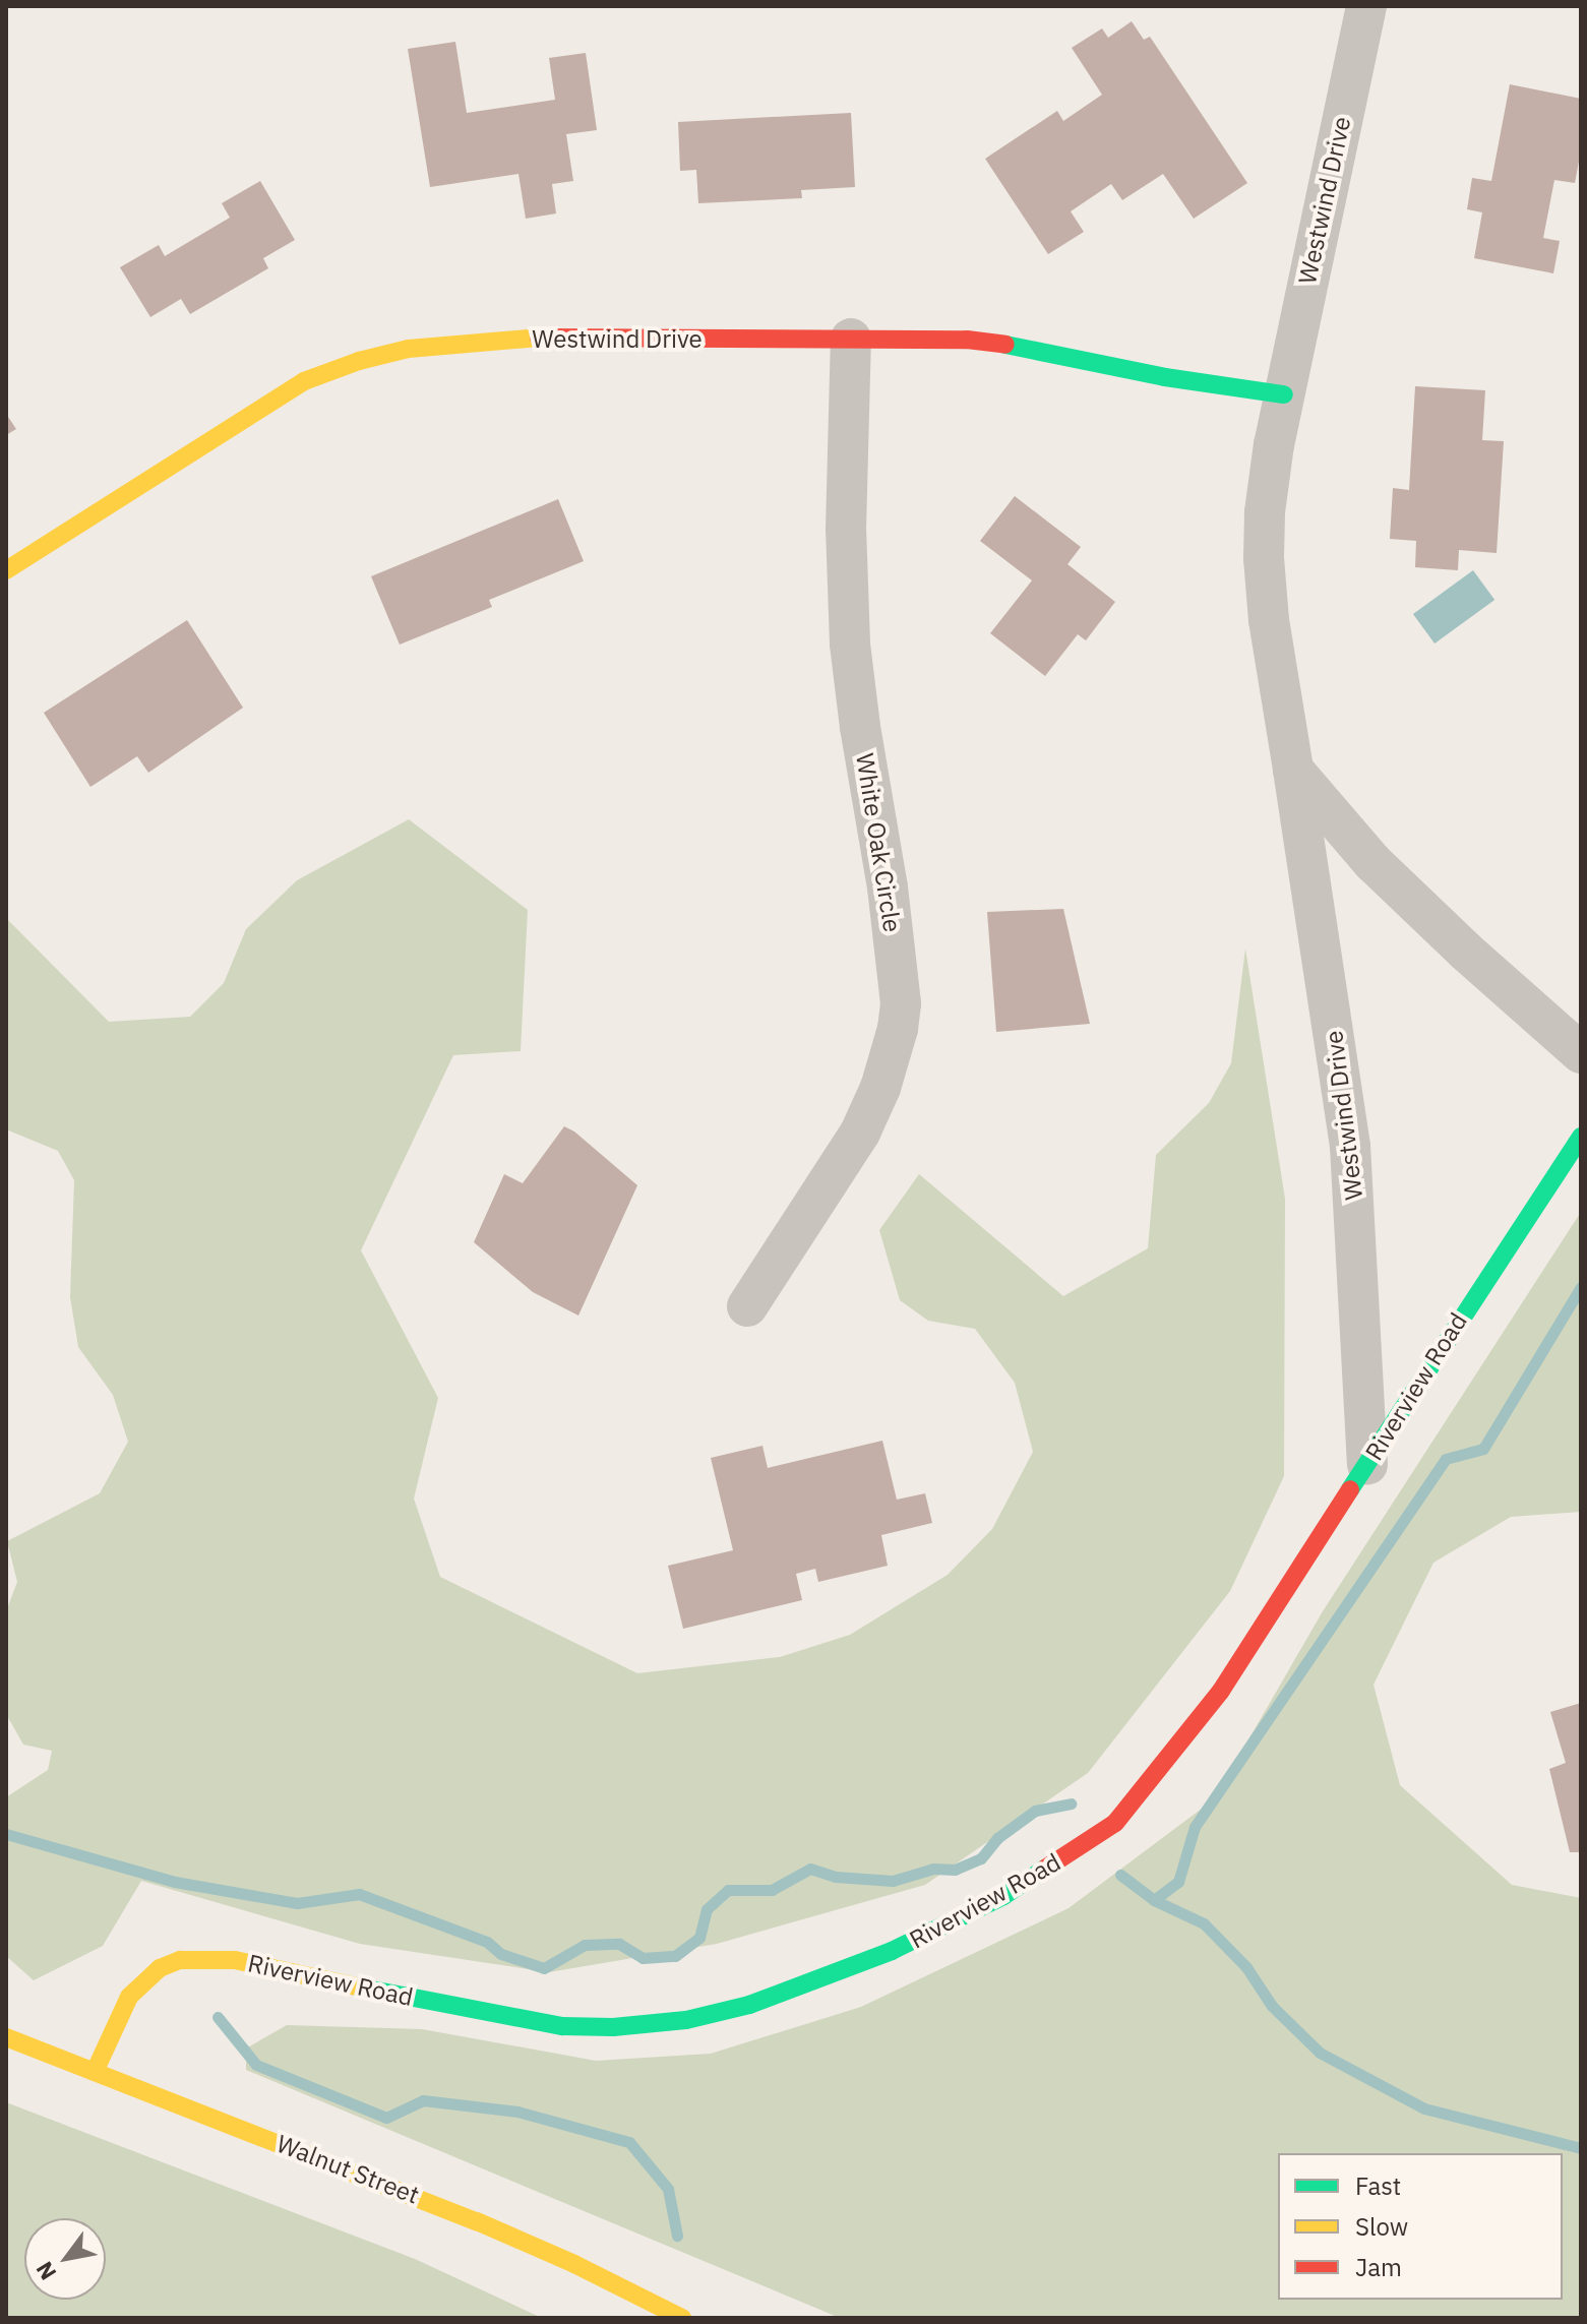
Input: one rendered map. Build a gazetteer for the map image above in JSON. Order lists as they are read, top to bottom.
{
  "streets": {
    "street": [
      "Westwind Drive",
      "White Oak Circle",
      "Riverview Road",
      "Walnut Street"
    ]
  },
  "crossings": [
    ["Westwind Drive", "White Oak Circle"],
    ["Westwind Drive", "Riverview Road"],
    ["Riverview Road", "Walnut Street"]
  ],
  "legend": ["Fast", "Slow", "Jam"],
  "north": "bottom left"
}
